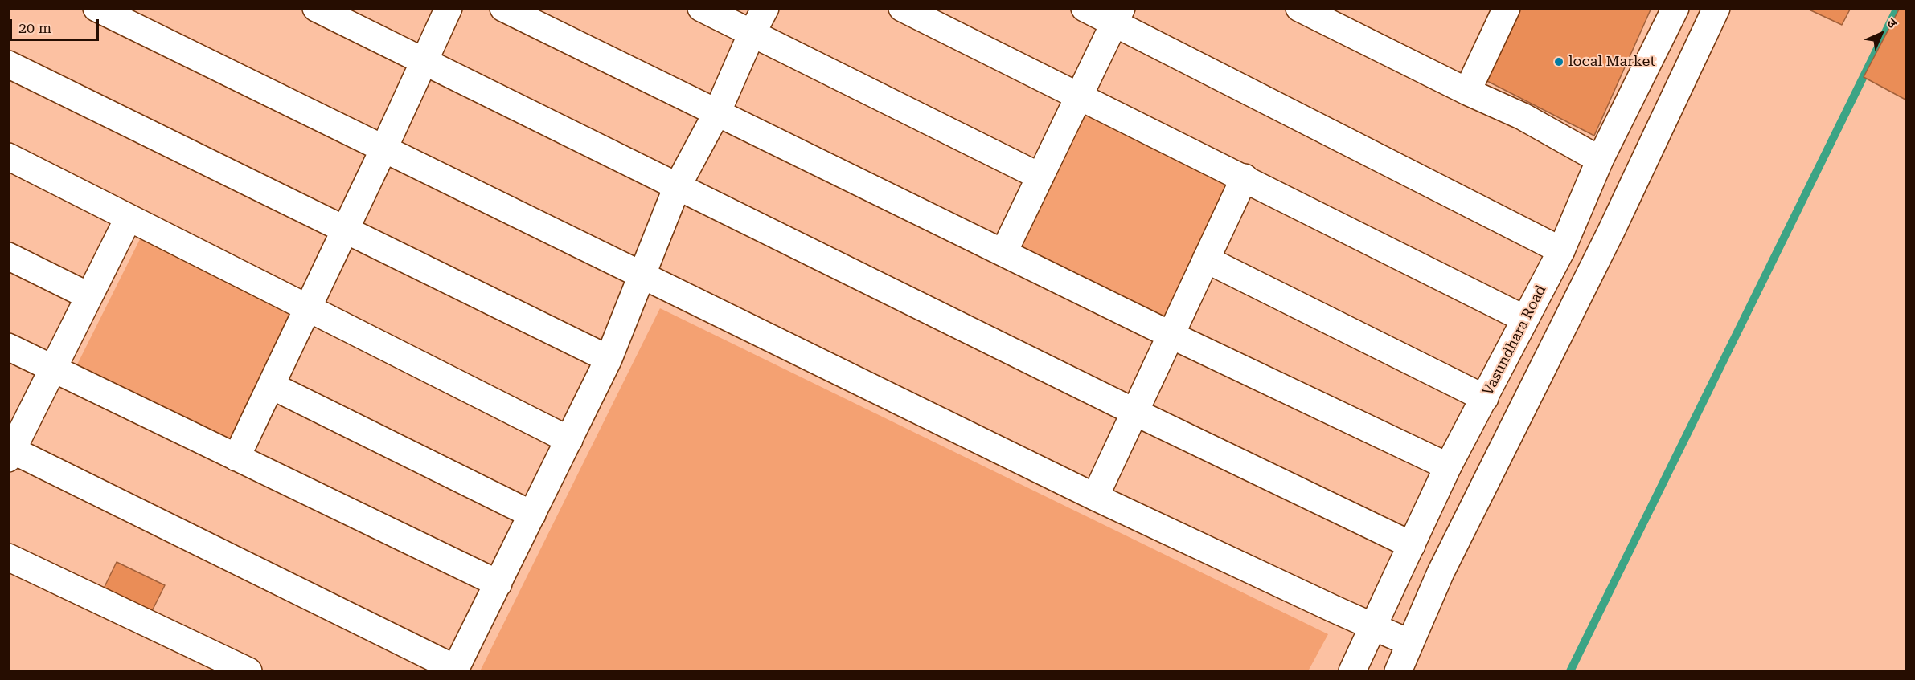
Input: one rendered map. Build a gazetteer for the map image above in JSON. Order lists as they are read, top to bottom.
{
  "streets": {
    "street": ["Vasundhara Road"]
  },
  "places": ["local Market"],
  "scale_bar": "20 m",
  "north": "top right"
}
